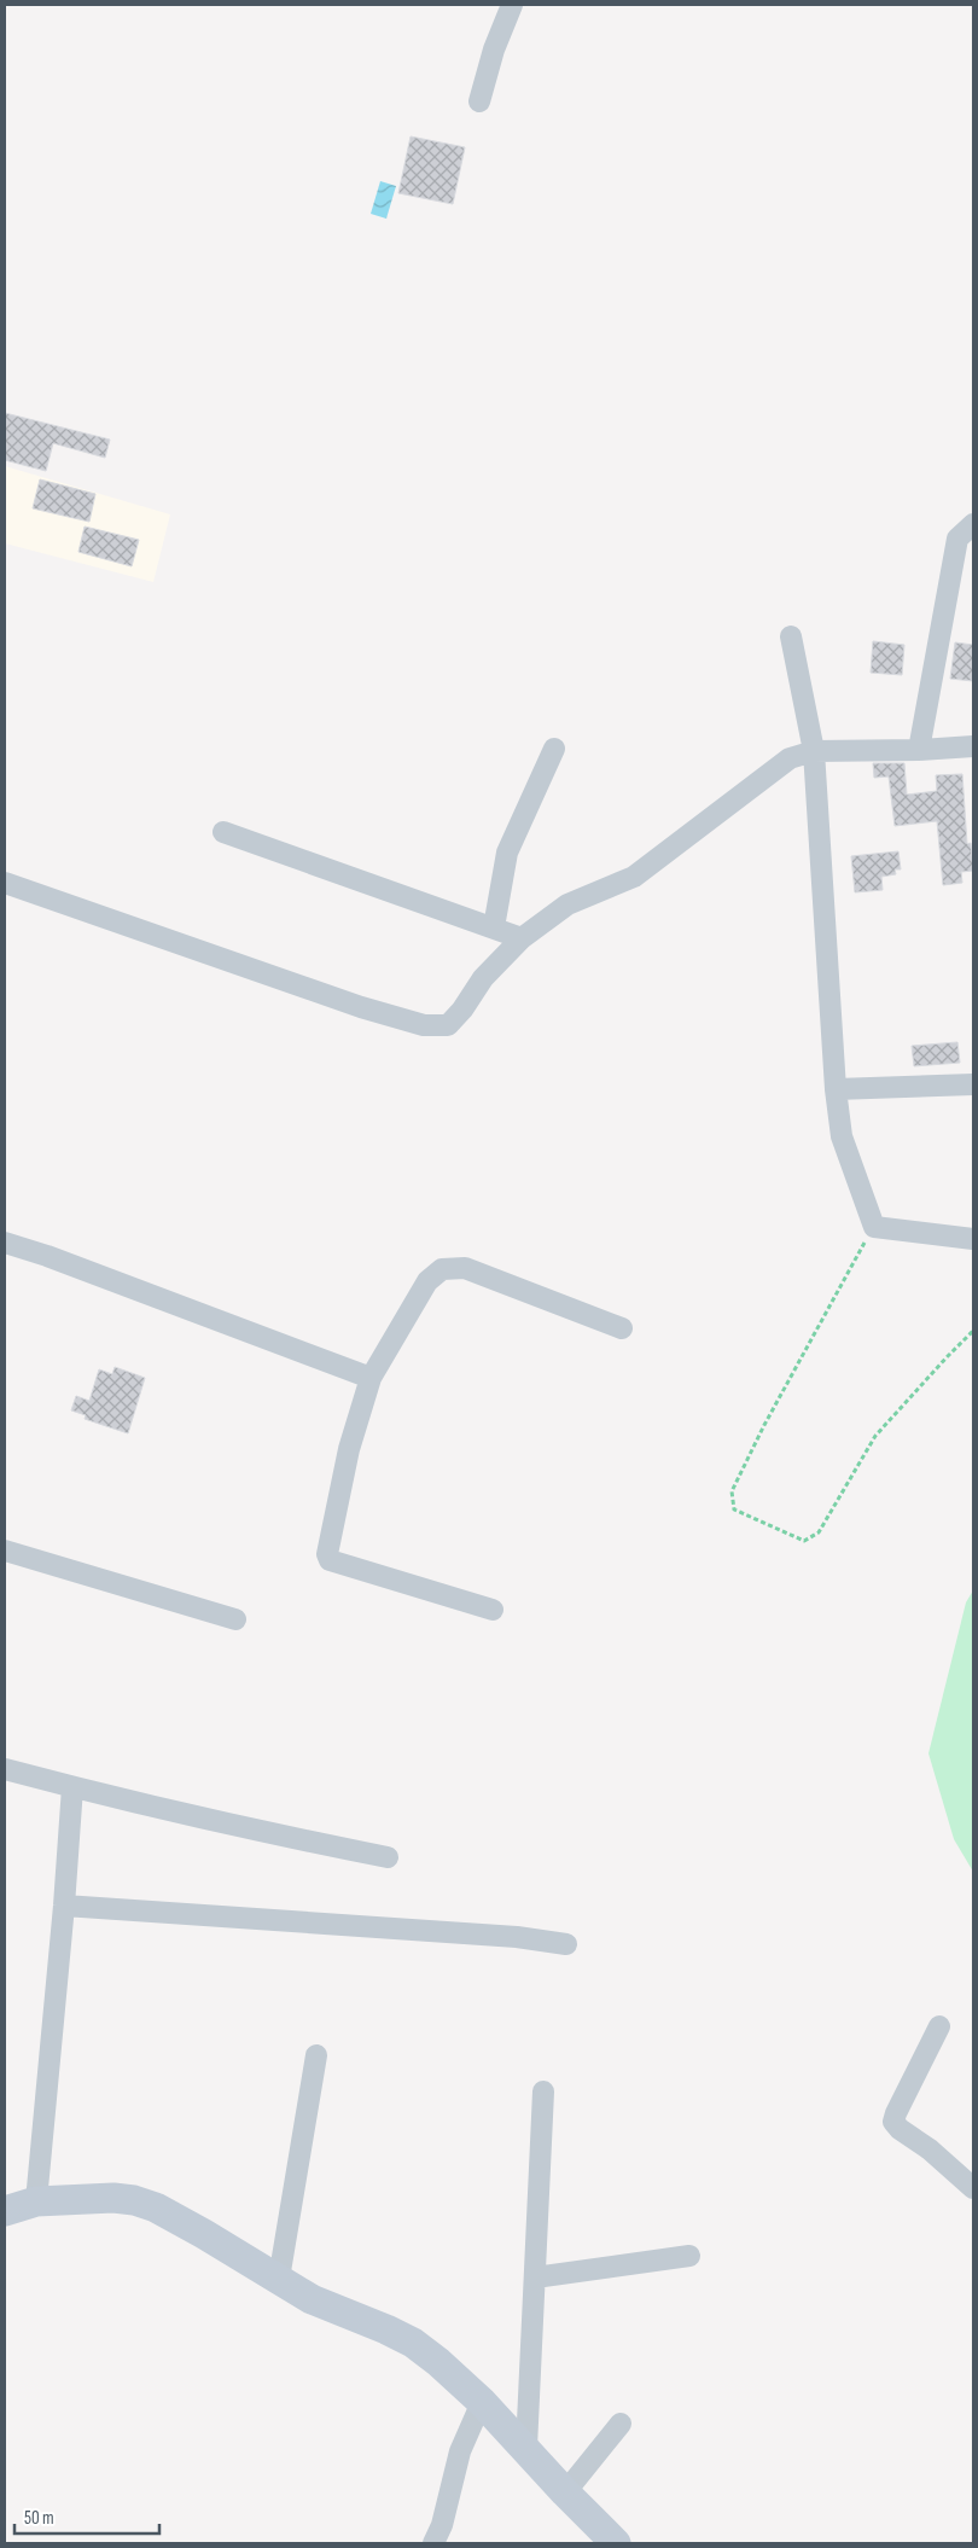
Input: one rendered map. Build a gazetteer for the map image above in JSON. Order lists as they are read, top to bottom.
{
  "scale_bar": "50 m"
}
